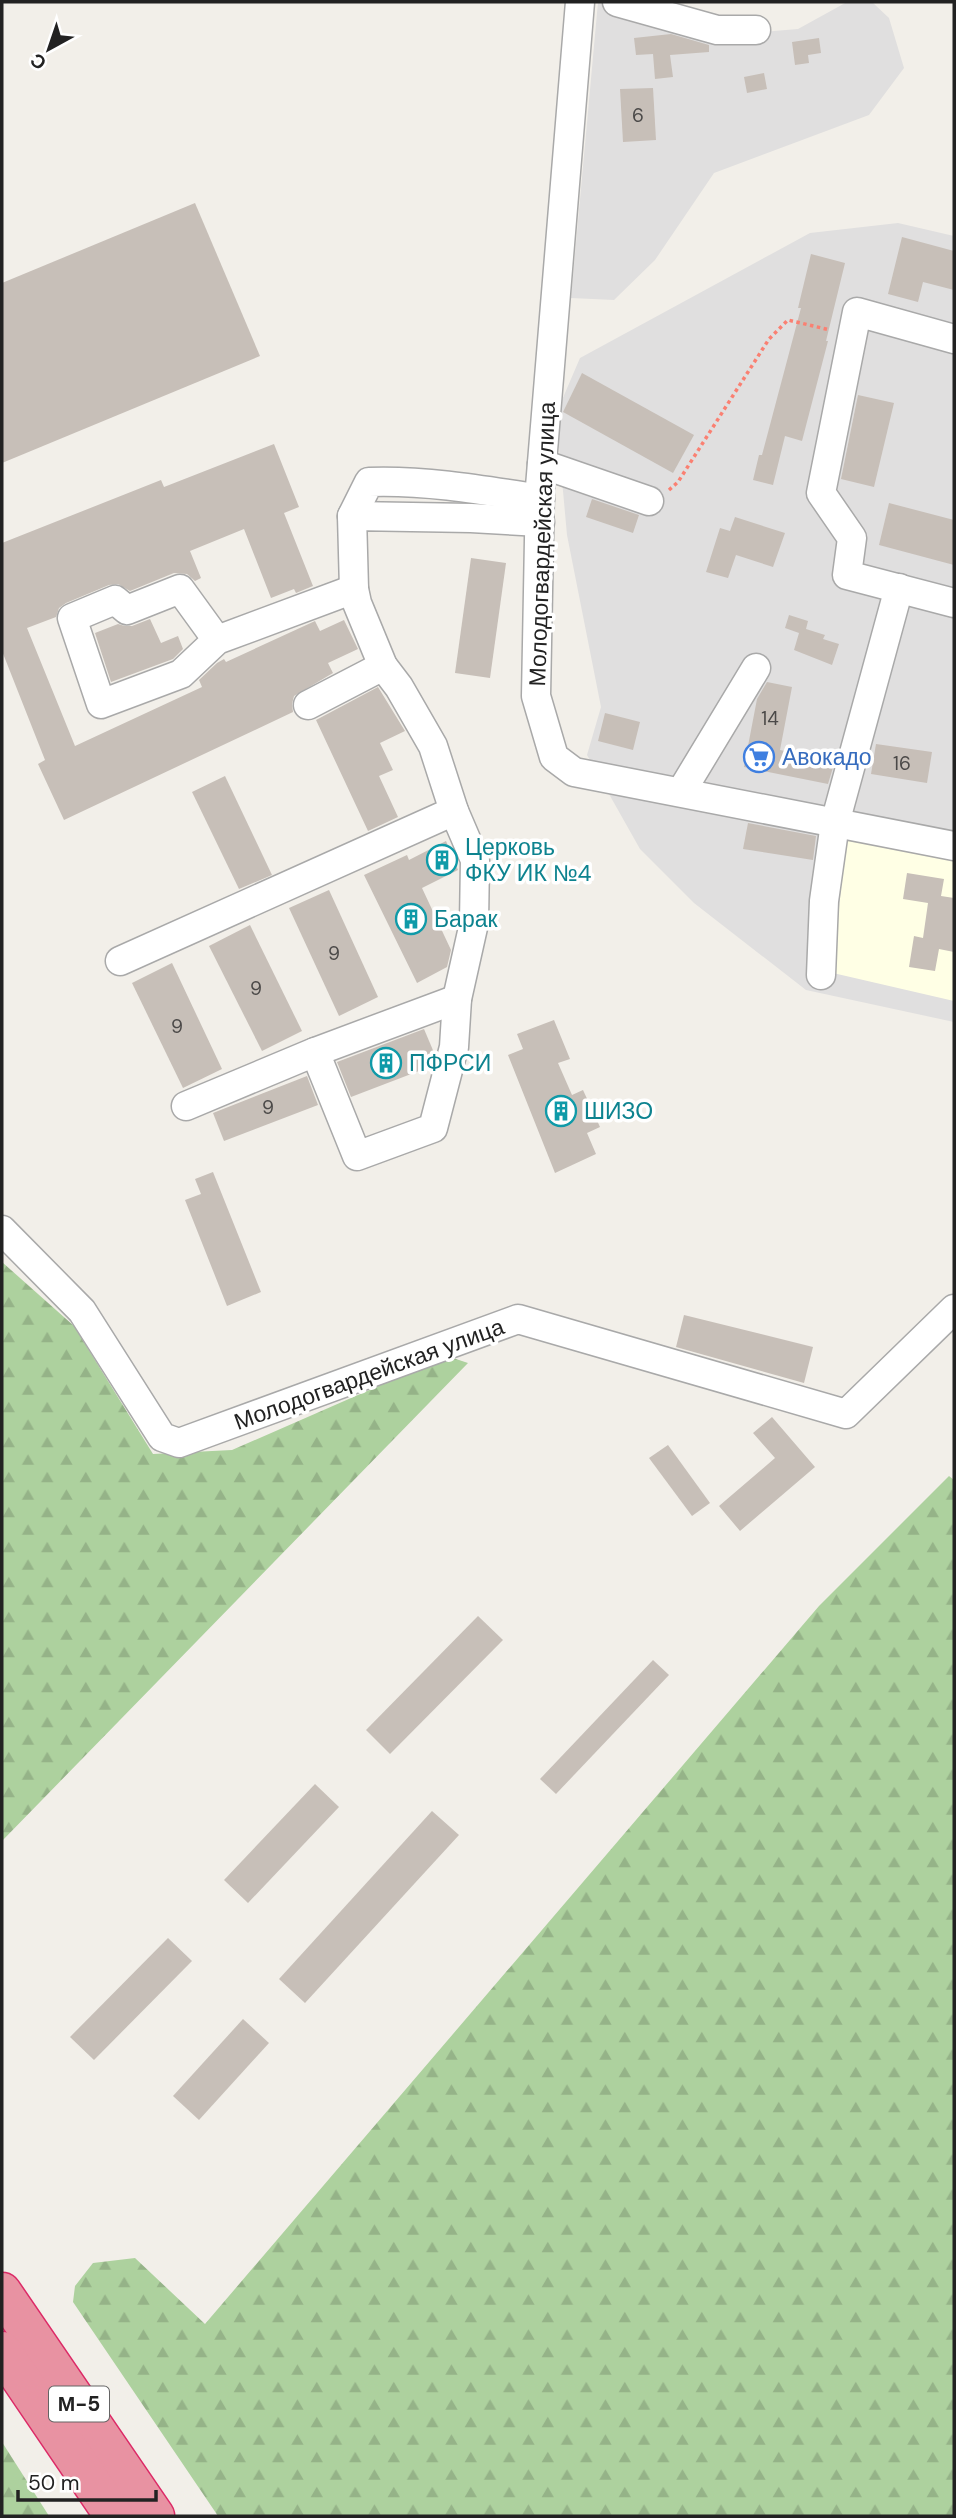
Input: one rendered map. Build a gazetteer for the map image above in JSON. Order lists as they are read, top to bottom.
{
  "streets": {
    "highway": ["М-5"],
    "street": ["Молодогвардейская улица"]
  },
  "places": {
    "supermarket": ["Авокадо"],
    "building": [
      "Церковь ФКУ ИК №4",
      "Барак",
      "ПФРСИ",
      "ШИЗО"
    ]
  },
  "house_numbers": [
    "6",
    "14",
    "16",
    "9",
    "9",
    "9",
    "9"
  ],
  "scale_bar": "50 m",
  "north": "bottom left"
}
